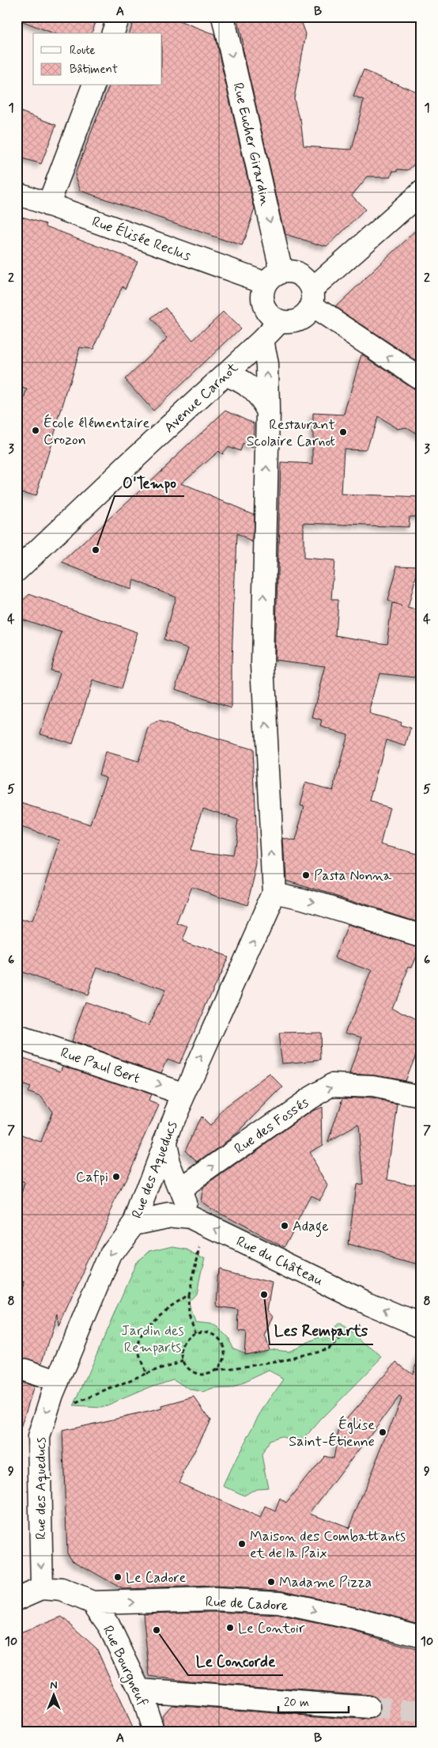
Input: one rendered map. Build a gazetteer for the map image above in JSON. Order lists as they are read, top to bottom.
{
  "streets": {
    "street": [
      "Rue Eucher Girardin",
      "Rue Élisée Reclus",
      "Avenue Carnot",
      "Rue Paul Bert",
      "Rue des Fossés",
      "Rue des Aqueducs",
      "Rue du Château",
      "Rue de Cadore",
      "Rue Bourgneuf"
    ]
  },
  "crossings": [
    ["Rue Eucher Girardin", "Rue Élisée Reclus"],
    ["Rue Eucher Girardin", "Avenue Carnot"],
    ["Rue Élisée Reclus", "Avenue Carnot"],
    ["Rue Paul Bert", "Rue des Aqueducs"],
    ["Rue des Aqueducs", "Rue du Château"],
    ["Rue de Cadore", "Rue Bourgneuf"]
  ],
  "one_way": [
    "Rue Eucher Girardin",
    "Rue Paul Bert",
    "Rue des Fossés",
    "Rue du Château"
  ],
  "parks": ["Jardin des Remparts"],
  "places": [
    "École élémentaire Crozon",
    "Restaurant Scolaire Carnot",
    "O'Tempo",
    "Pasta Nonna",
    "Cafpi",
    "Adage",
    "Les Remparts",
    "Église Saint-Étienne",
    "Maison des Combattants et de la Paix",
    "Le Cadore",
    "Madame Pizza",
    "Le Contoir",
    "Le Concorde"
  ],
  "legend": ["Route", "Bâtiment"],
  "scale_bar": "20 m",
  "north": "top",
  "grid": {
    "columns": ["A", "B"],
    "rows": [
      "1",
      "2",
      "3",
      "4",
      "5",
      "6",
      "7",
      "8",
      "9",
      "10"
    ]
  }
}
